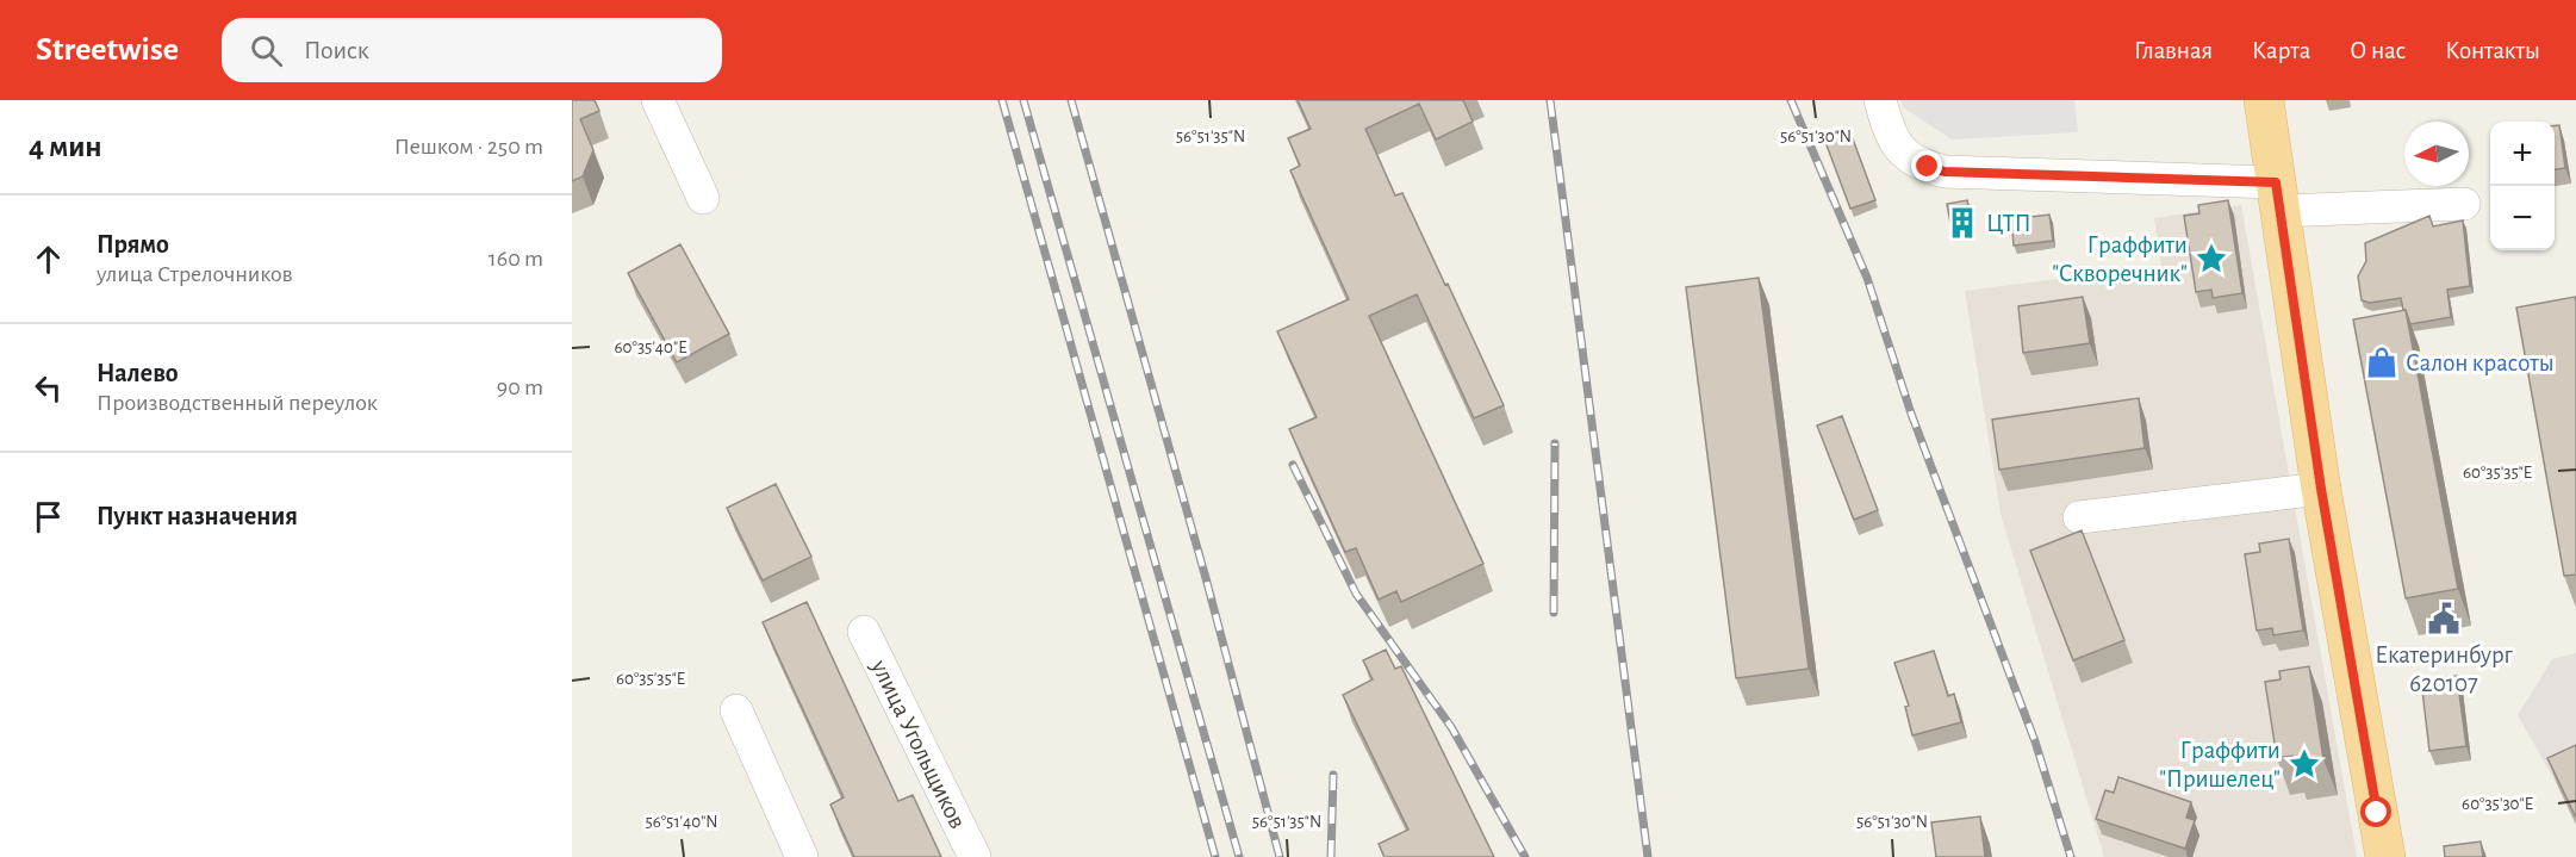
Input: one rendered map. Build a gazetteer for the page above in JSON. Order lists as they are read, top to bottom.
{
  "streets": {
    "street": ["улица Угольщиков"]
  },
  "places": {
    "building": ["ЦТП"],
    "place": ["Граффити \"Скворечник\"", "Граффити \"Пришелец\""],
    "shop": ["Салон красоты"],
    "public building": ["Екатеринбург 620107"]
  },
  "north": "left",
  "page": {
    "header": "Streetwise",
    "search": "Поиск",
    "nav": [
      "Главная",
      "Карта",
      "О нас",
      "Контакты"
    ],
    "heading": ["4 мин", "Пешком · 250 m"],
    "map_buttons": ["+", "−"],
    "list": [
      ["Прямо", "улица Стрелочников", "160 m"],
      ["Налево", "Производственный переулок", "90 m"],
      "Пункт назначения"
    ]
  },
  "coordinates": [
    "56°51'35\"N",
    "56°51'30\"N",
    "60°35'40\"E",
    "60°35'35\"E",
    "60°35'30\"E",
    "56°51'40\"N"
  ]
}
